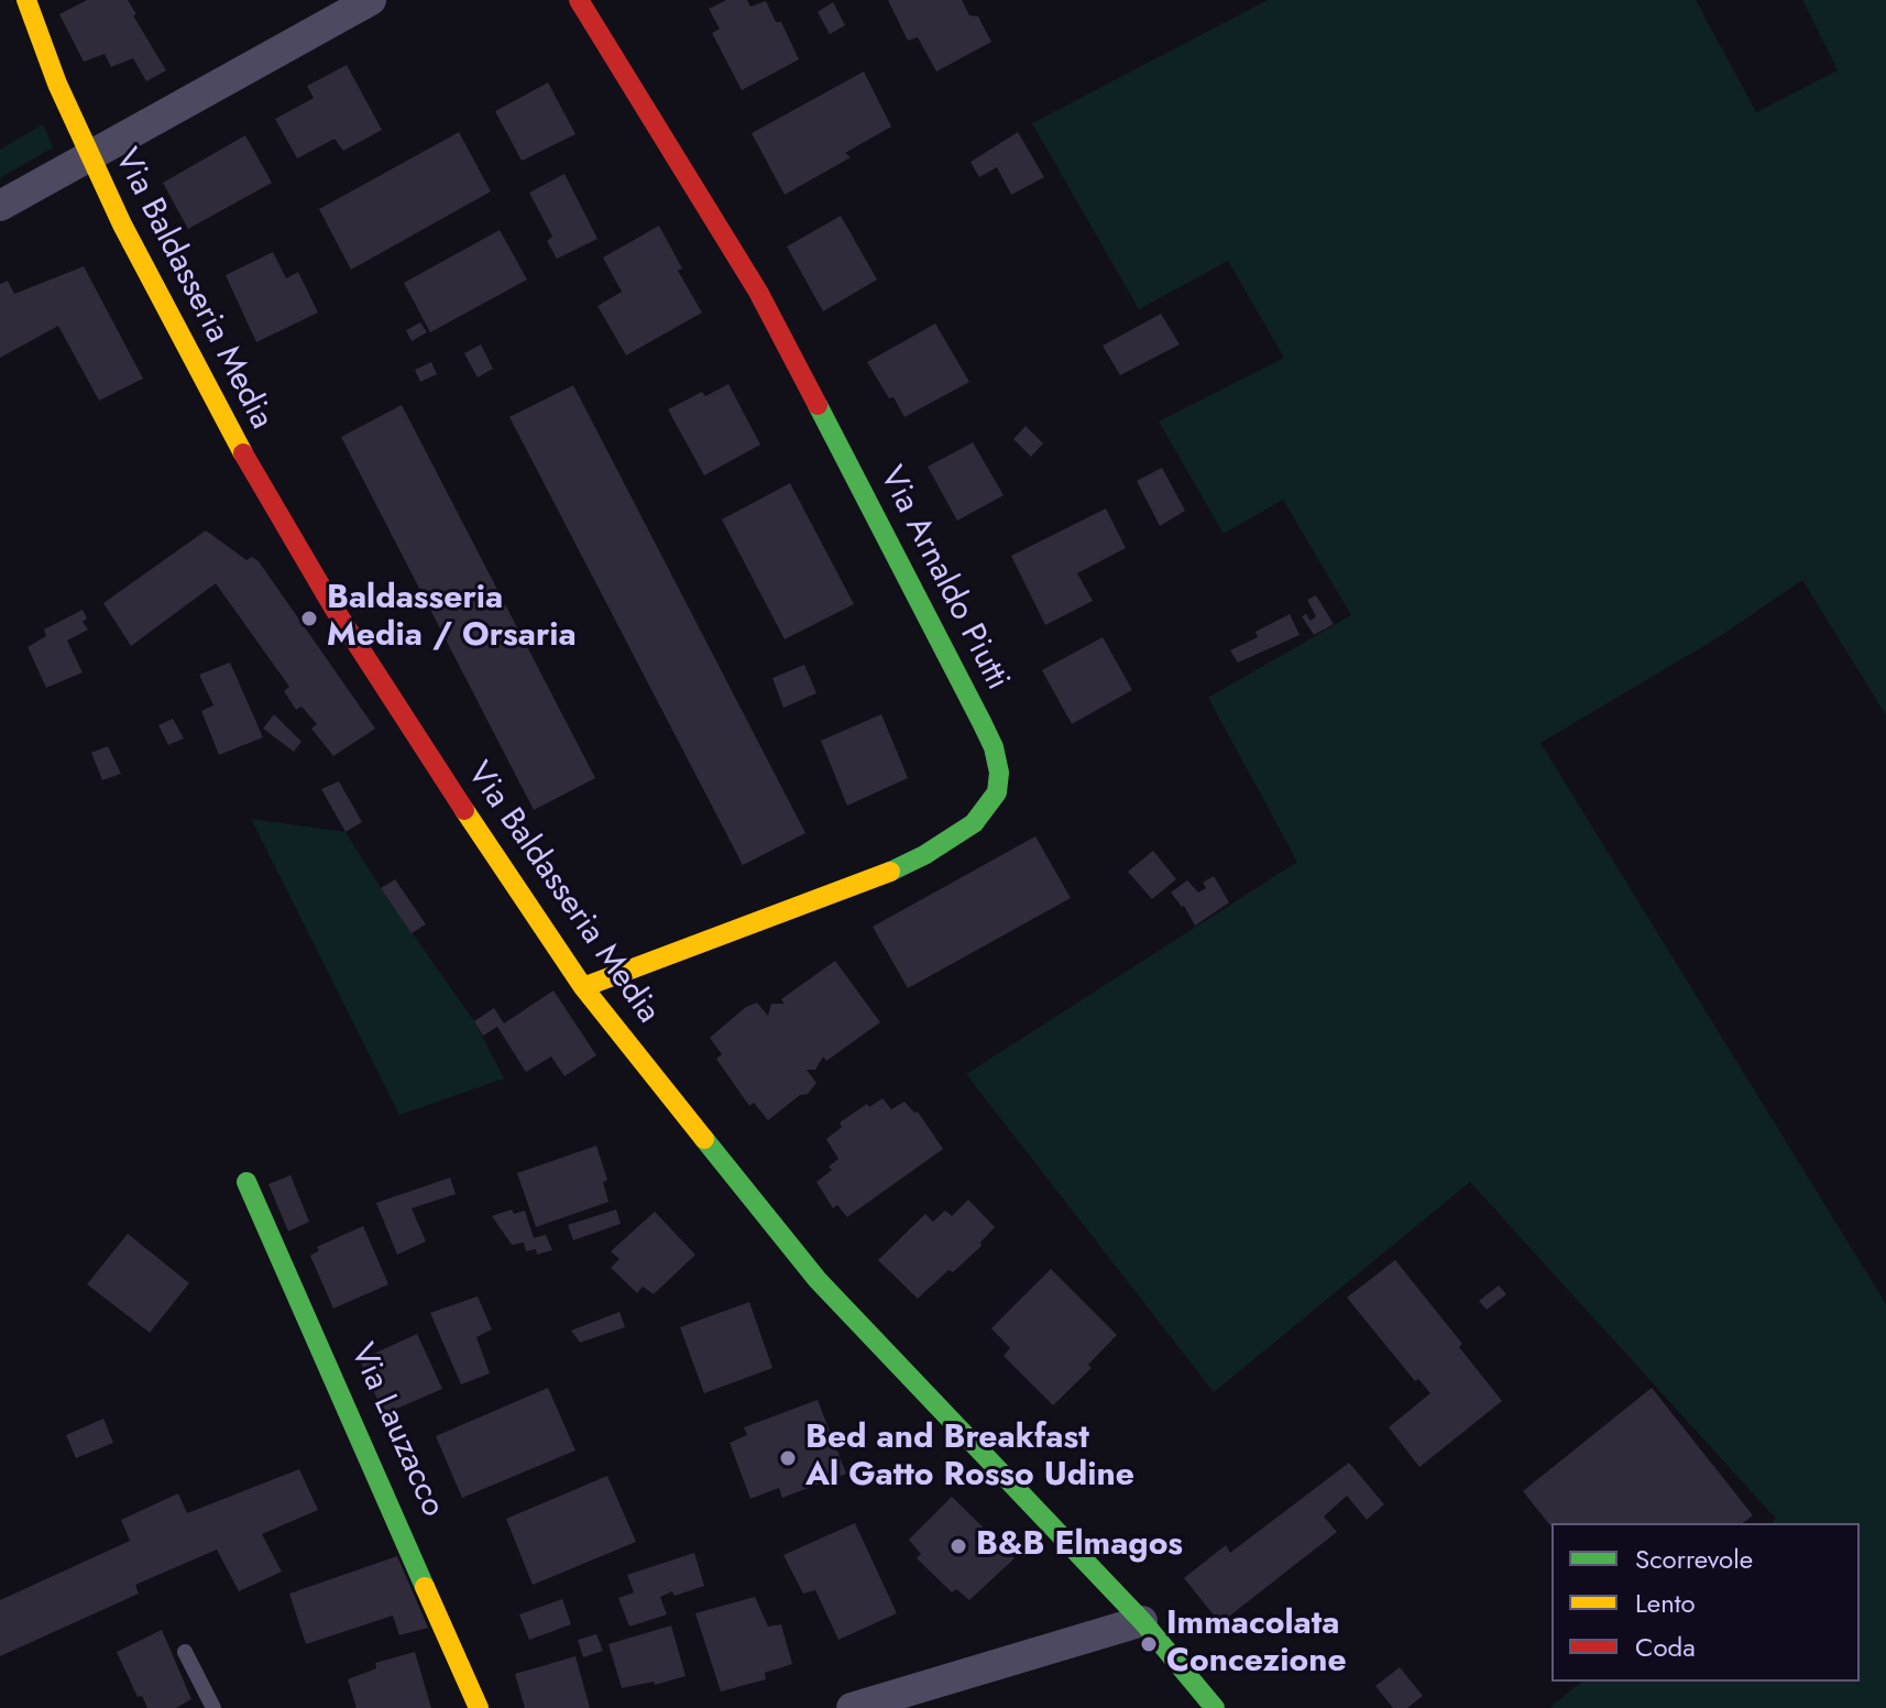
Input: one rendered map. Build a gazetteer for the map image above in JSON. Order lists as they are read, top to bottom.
{
  "streets": {
    "street": ["Via Baldasseria Media", "Via Arnaldo Piutti", "Via Lauzacco"]
  },
  "crossings": [
    ["Via Baldasseria Media", "Via Arnaldo Piutti"]
  ],
  "places": [
    "Baldasseria Media / Orsaria",
    "Bed and Breakfast Al Gatto Rosso Udine",
    "B&B Elmagos",
    "Immacolata Concezione"
  ],
  "legend": ["Scorrevole", "Lento", "Coda"]
}
